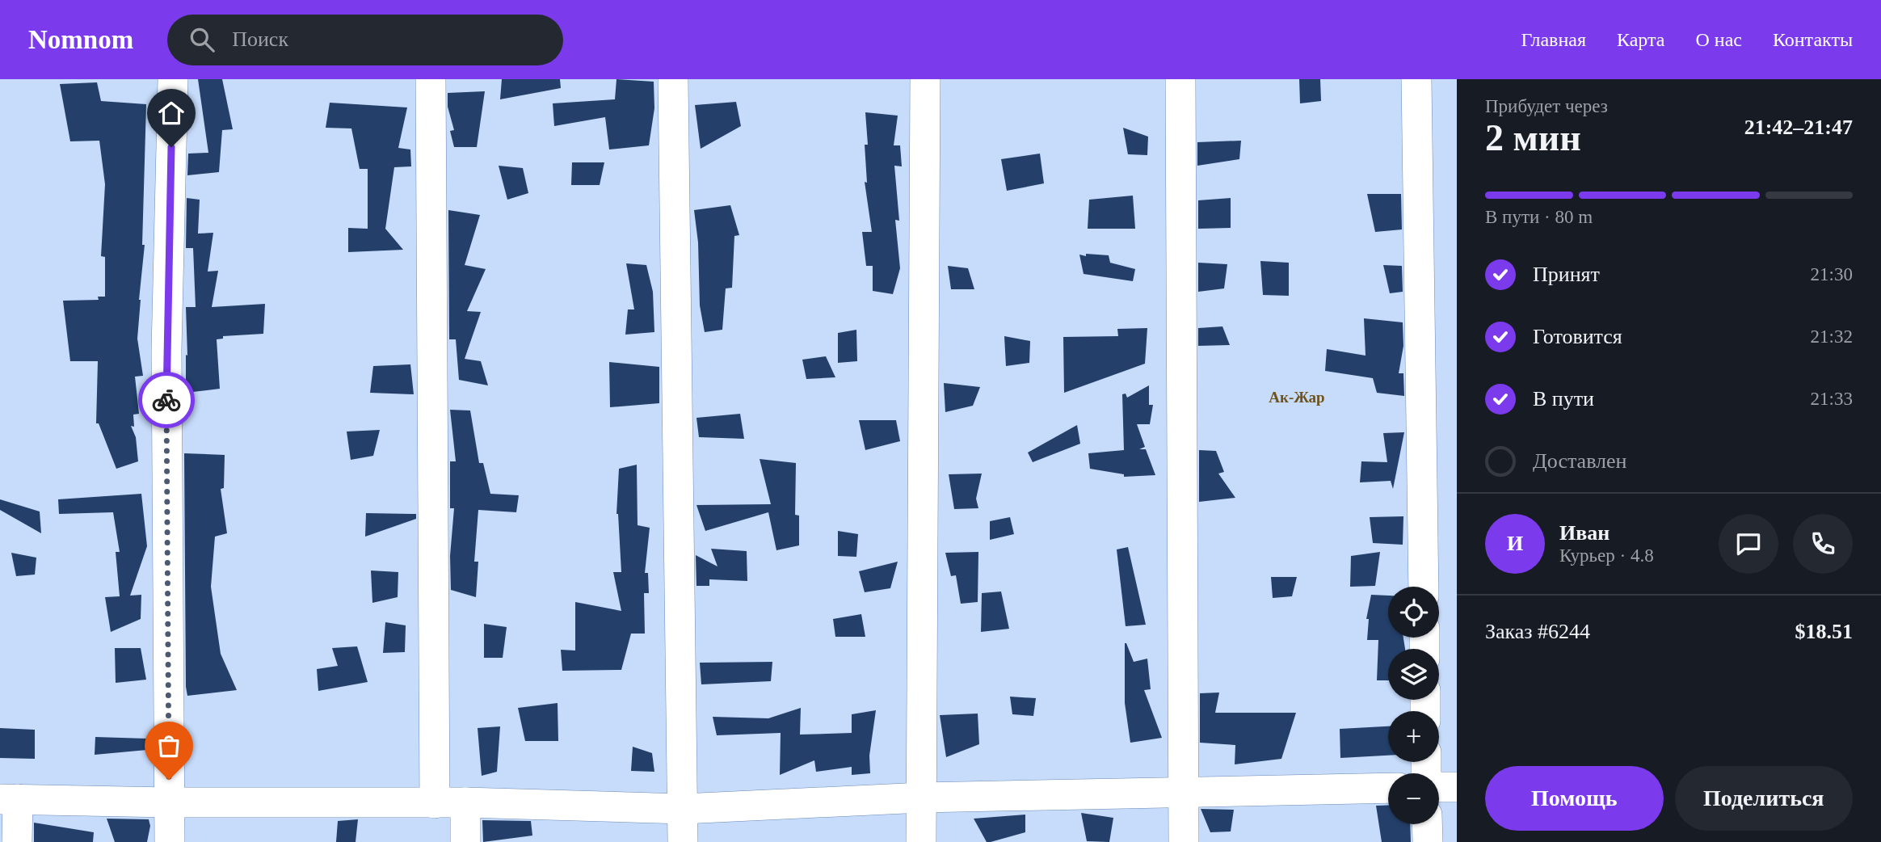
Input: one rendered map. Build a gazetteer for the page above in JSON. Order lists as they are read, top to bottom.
{
  "districts": ["Ак-Жар"],
  "page": {
    "header": "Nomnom",
    "search": "Поиск",
    "nav": [
      "Главная",
      "Карта",
      "О нас",
      "Контакты"
    ],
    "heading": ["2 мин", "Прибудет через", "21:42–21:47"],
    "panel": [
      "Иван",
      "Курьер · 4.8",
      "Заказ #6244",
      "$18.51"
    ],
    "bar": "В пути · 80 m",
    "list": [
      ["Принят", "21:30"],
      ["Готовится", "21:32"],
      ["В пути", "21:33"],
      "Доставлен"
    ],
    "round": "И",
    "map_buttons": ["+", "−"],
    "buttons": ["Помощь", "Поделиться"]
  }
}
